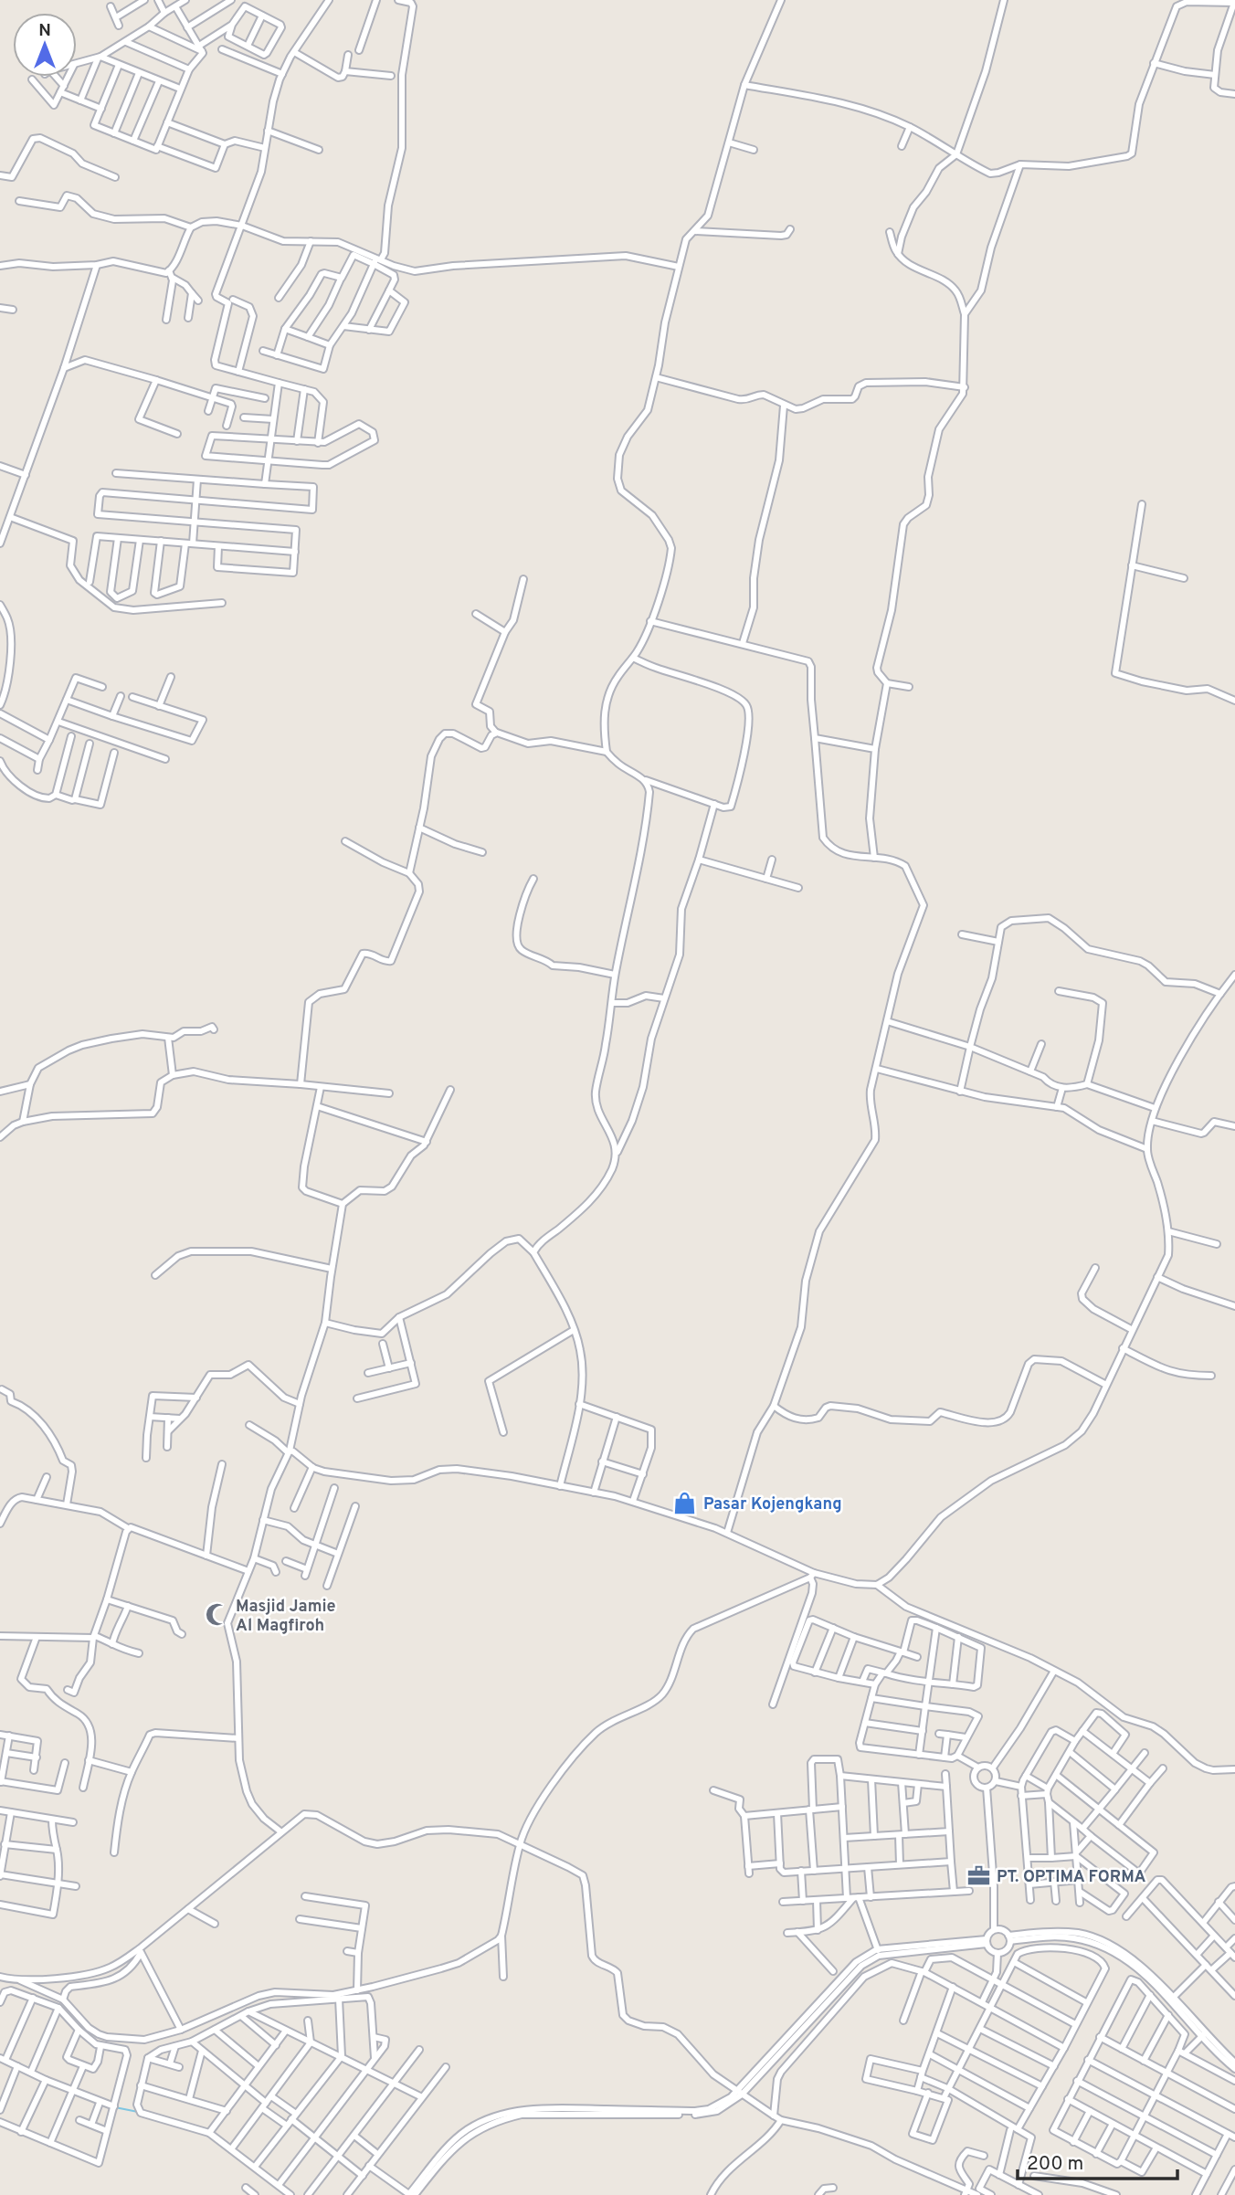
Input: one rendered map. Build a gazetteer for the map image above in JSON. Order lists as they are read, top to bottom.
{
  "places": {
    "shop": ["Pasar Kojengkang"],
    "mosque": ["Masjid Jamie Al Magfiroh"],
    "office": ["PT. OPTIMA FORMA"]
  },
  "scale_bar": "200 m",
  "north": "top"
}
